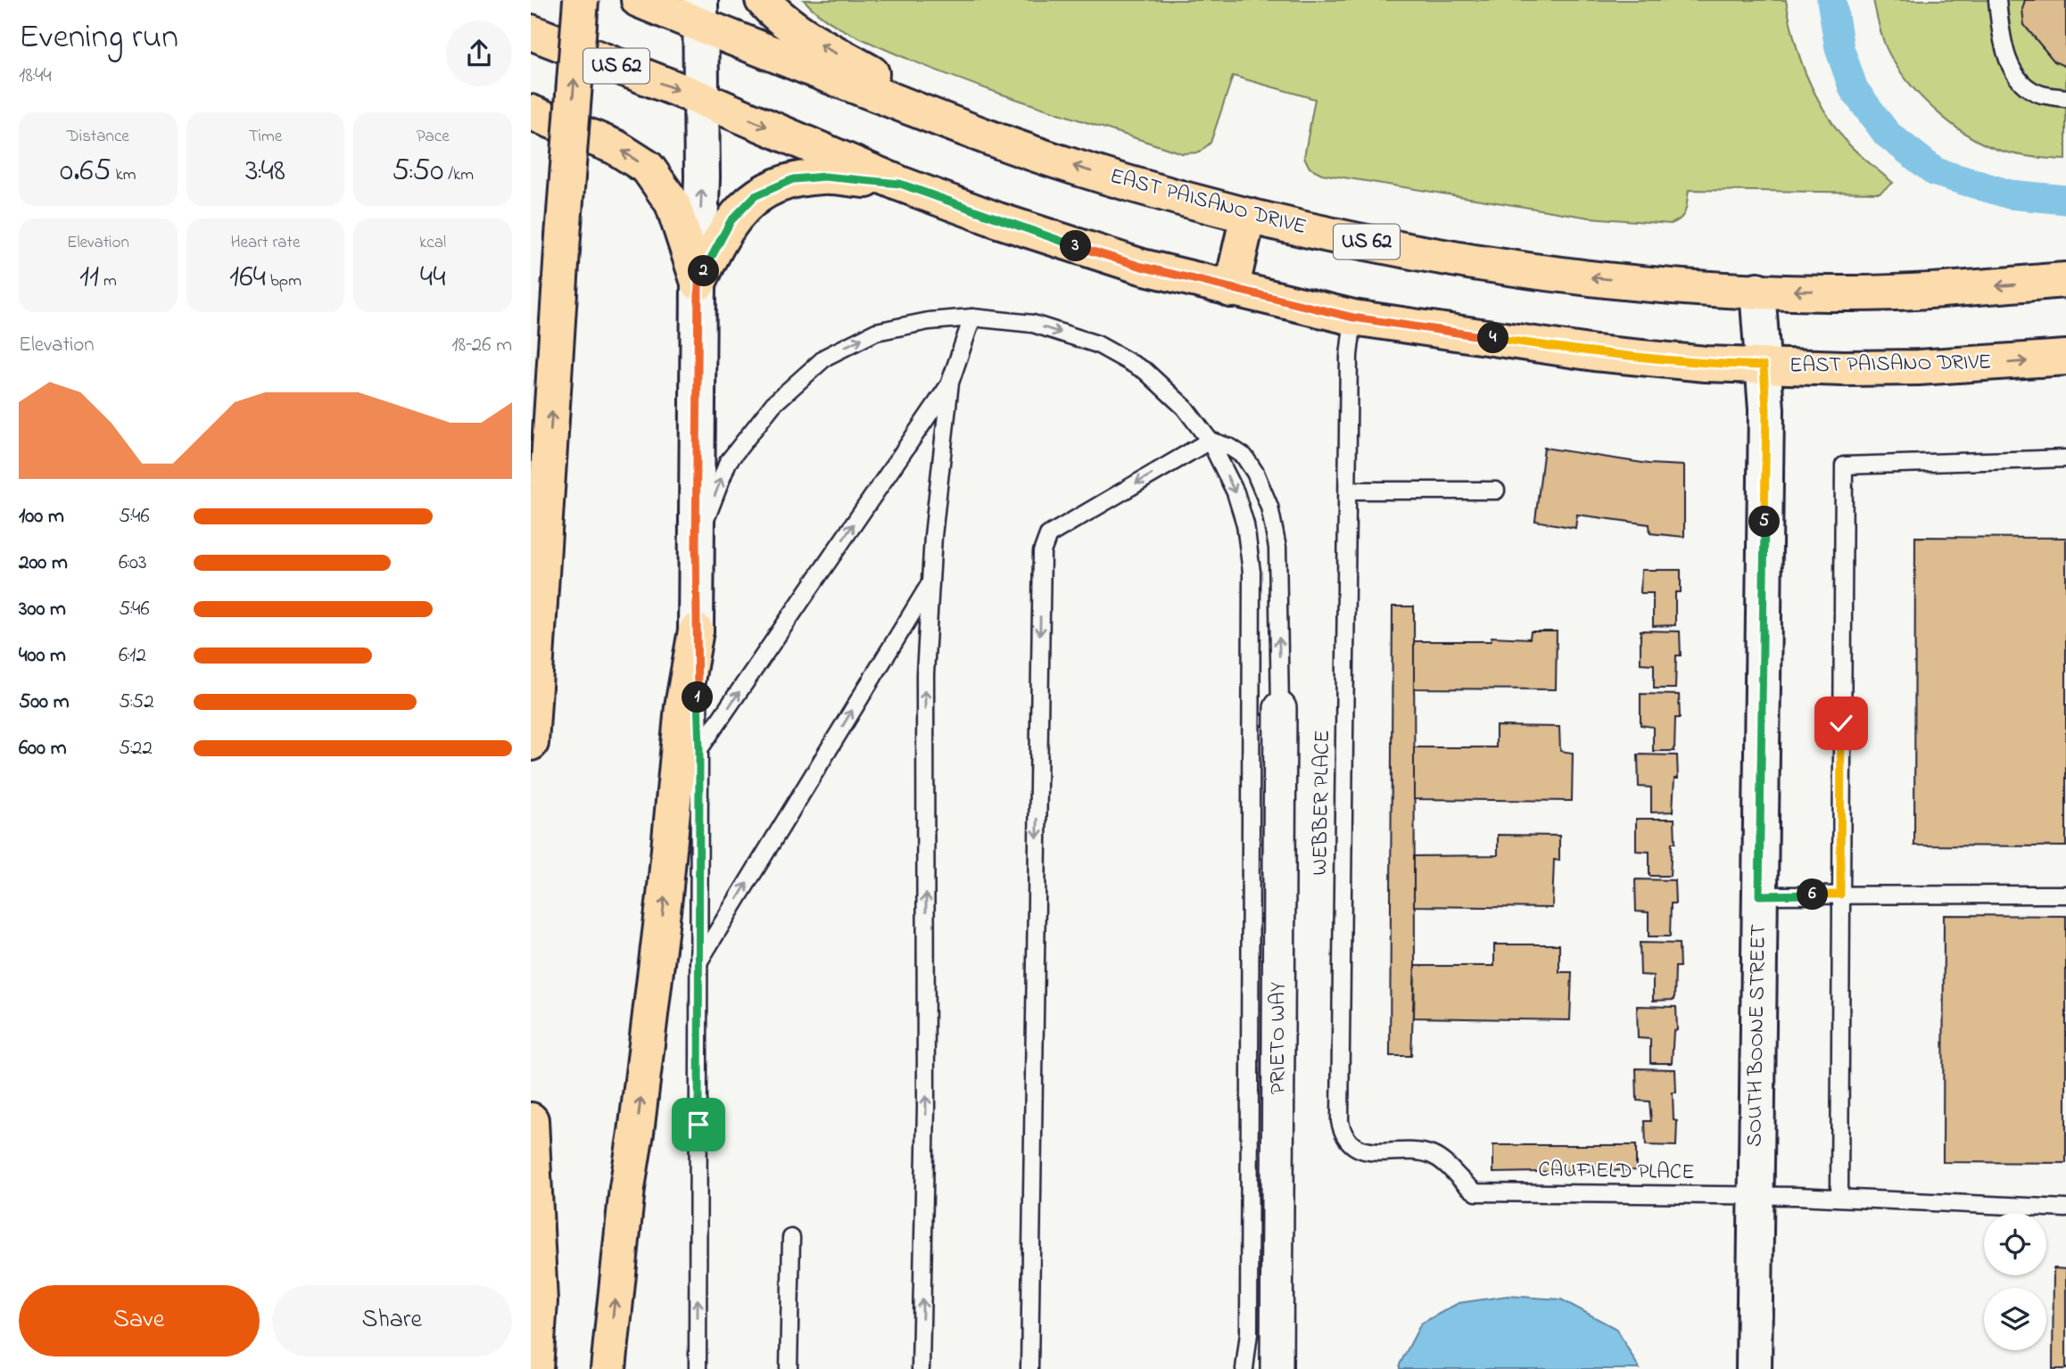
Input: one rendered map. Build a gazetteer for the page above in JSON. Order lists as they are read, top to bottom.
{
  "streets": {
    "main road": ["US 62", "EAST PAISANO DRIVE"],
    "street": ["SOUTH BOONE STREET", "PRIETO WAY"],
    "lane": ["WEBBER PLACE", "CAUFIELD PLACE"]
  },
  "crossings": [
    ["EAST PAISANO DRIVE", "WEBBER PLACE"],
    ["EAST PAISANO DRIVE", "SOUTH BOONE STREET"],
    ["WEBBER PLACE", "CAUFIELD PLACE"],
    ["SOUTH BOONE STREET", "CAUFIELD PLACE"]
  ],
  "page": {
    "heading": ["Evening run", "18:44"],
    "stats": [
      ["Distance", "0.65 km"],
      ["Time", "3:48"],
      ["Pace", "5:50 /km"],
      ["Elevation", "11 m"],
      ["Heart rate", "164 bpm"],
      ["kcal", "44"]
    ],
    "pins": [
      "3",
      "2",
      "4",
      "5",
      "1",
      "6"
    ],
    "chart": ["Elevation", "18–26 m"],
    "list": [
      {
        "name": "100 m",
        "note": "5:46"
      },
      {
        "name": "200 m",
        "note": "6:03"
      },
      {
        "name": "300 m",
        "note": "5:46"
      },
      {
        "name": "400 m",
        "note": "6:12"
      },
      {
        "name": "500 m",
        "note": "5:52"
      },
      {
        "name": "600 m",
        "note": "5:22"
      }
    ],
    "buttons": ["Save", "Share"]
  }
}
